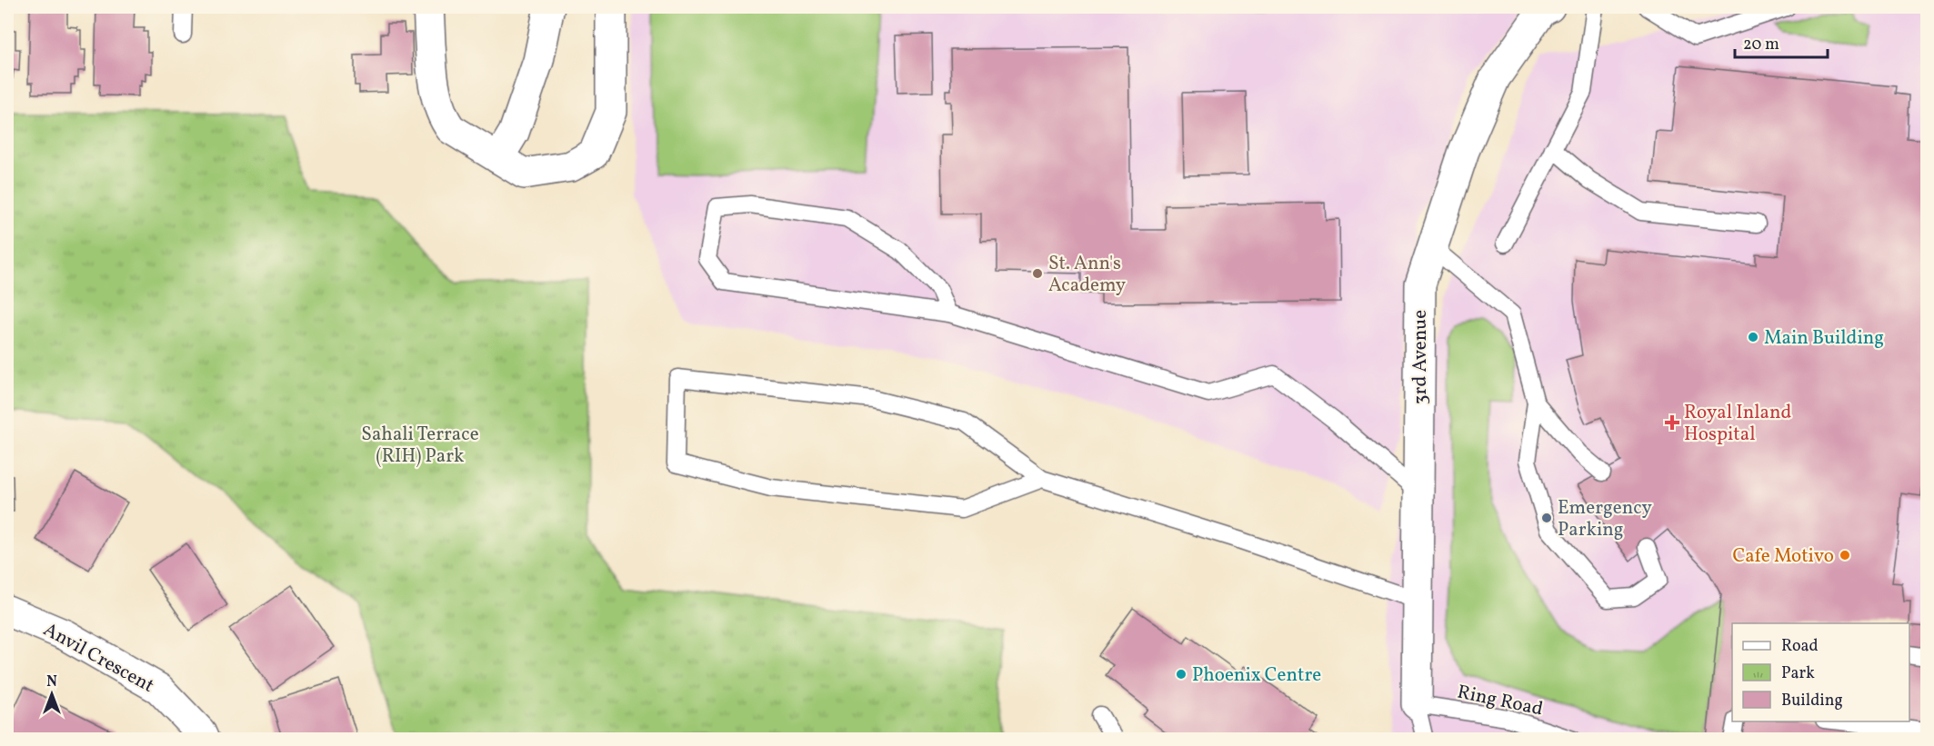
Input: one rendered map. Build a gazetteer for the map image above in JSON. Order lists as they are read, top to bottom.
{
  "streets": {
    "street": ["3rd Avenue", "Anvil Crescent"],
    "lane": ["Ring Road"]
  },
  "crossings": [
    ["3rd Avenue", "Ring Road"]
  ],
  "parks": ["Sahali Terrace (RIH) Park"],
  "places": {
    "other": [
      "St. Ann's Academy",
      "Main Building",
      "Emergency Parking",
      "Cafe Motivo",
      "Phoenix Centre"
    ],
    "health": ["Royal Inland Hospital"]
  },
  "legend": ["Road", "Park", "Building"],
  "scale_bar": "20 m",
  "north": "top"
}
